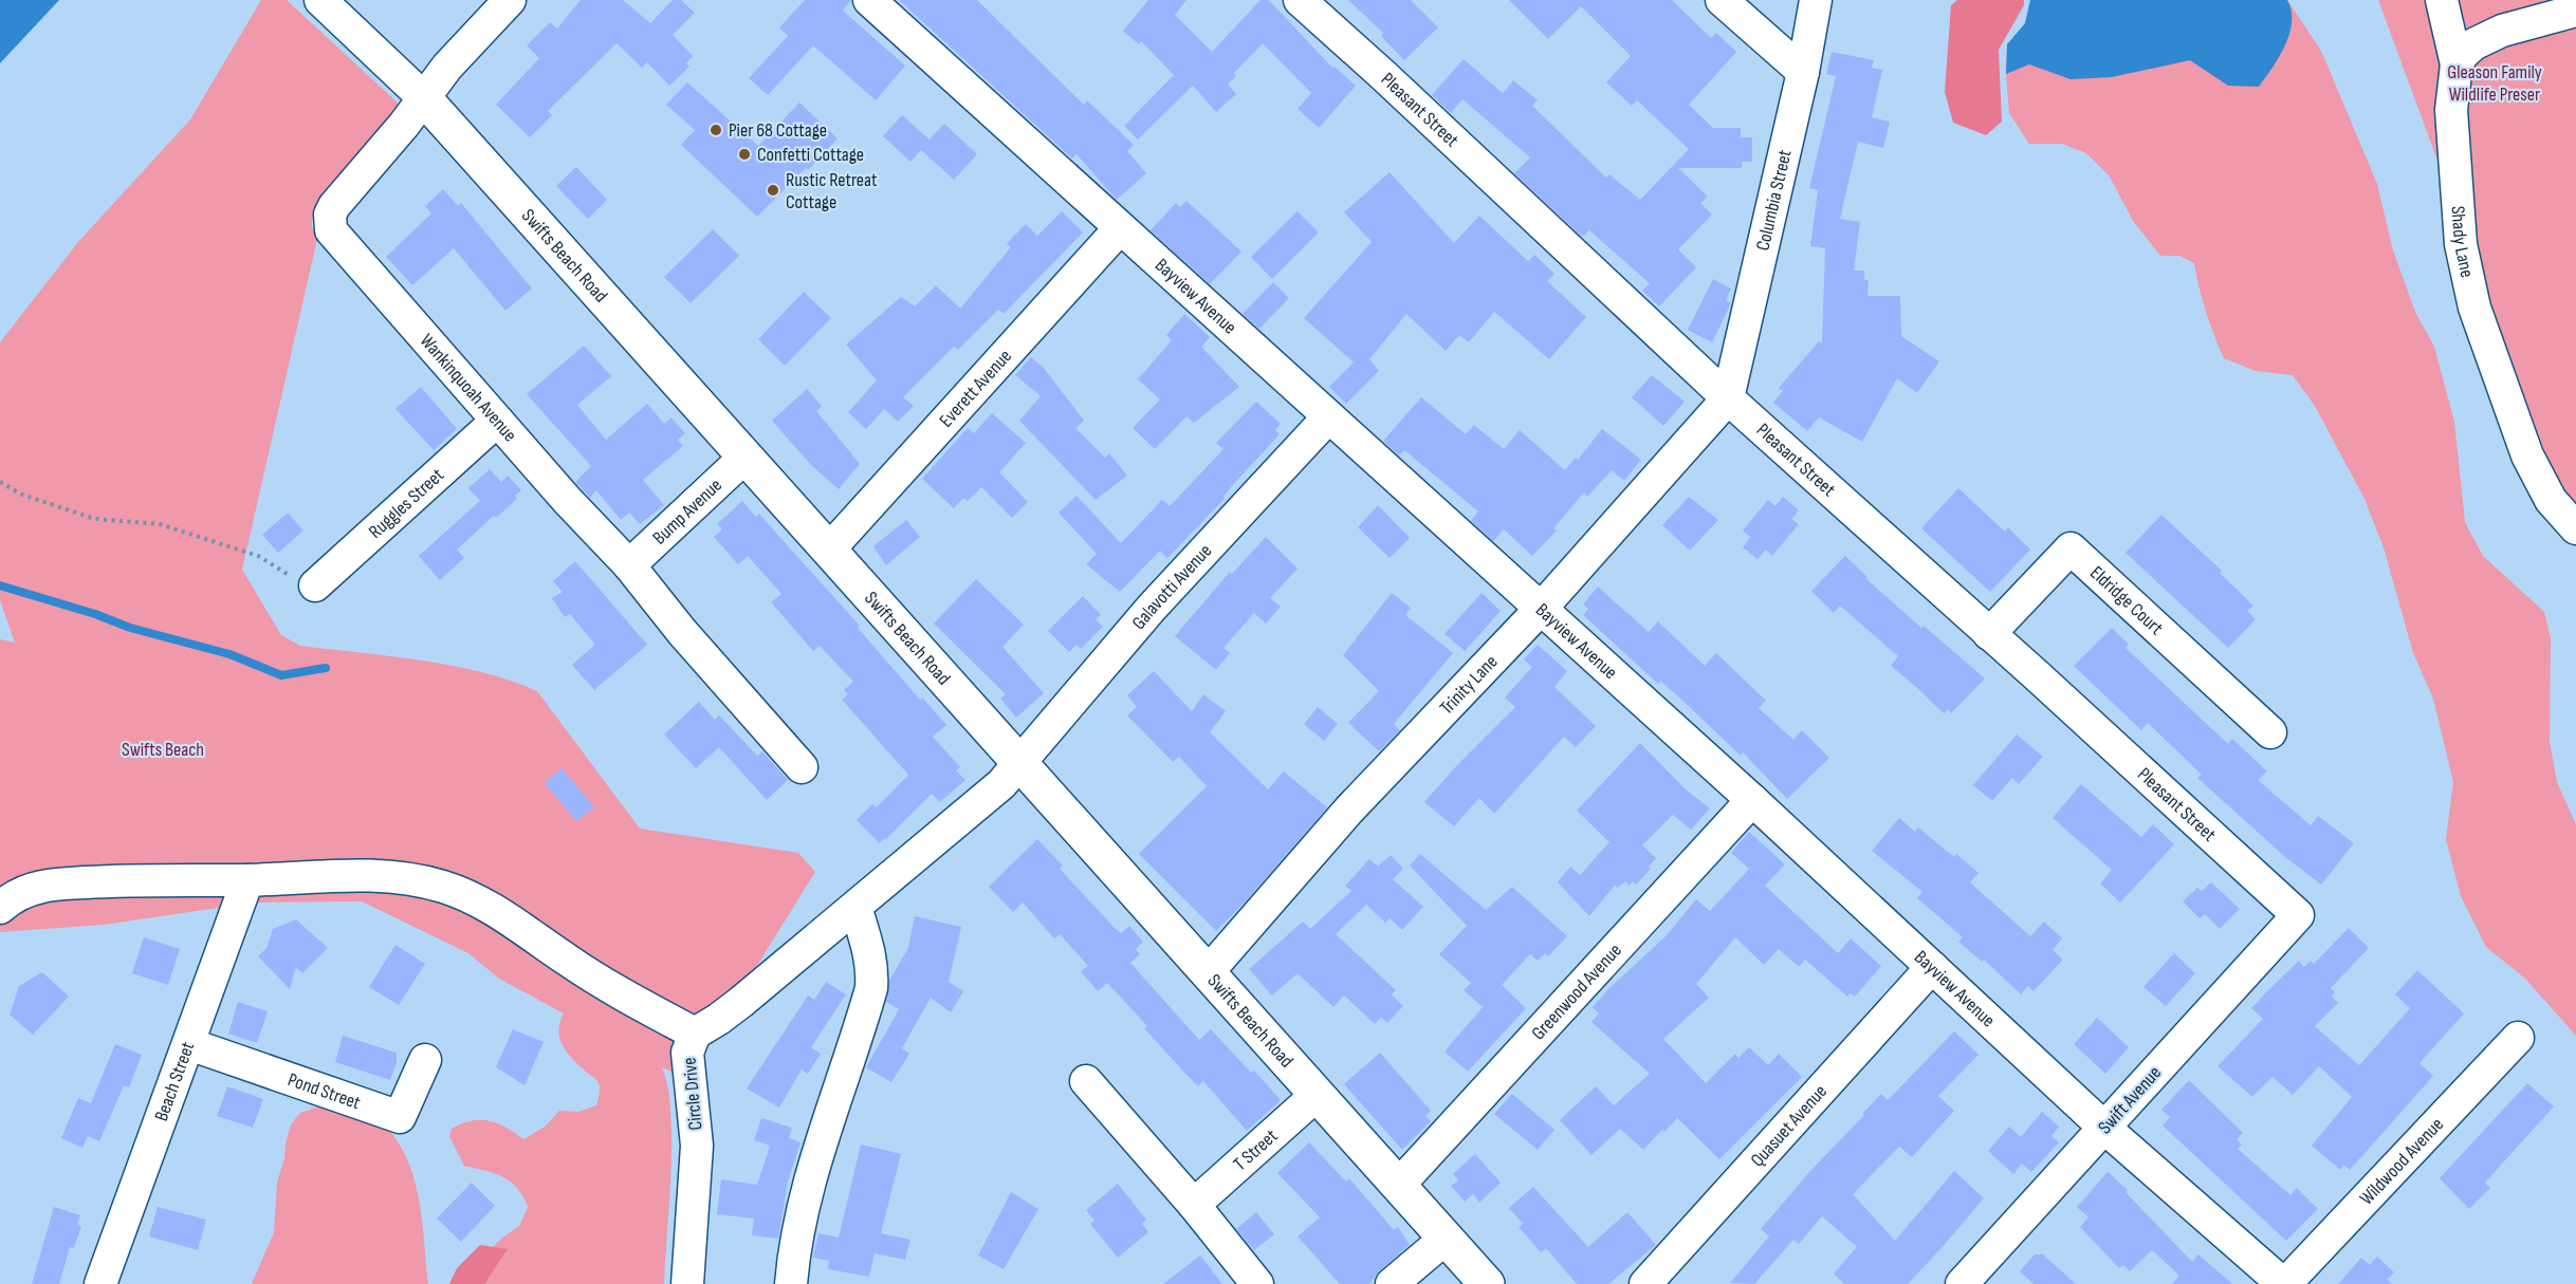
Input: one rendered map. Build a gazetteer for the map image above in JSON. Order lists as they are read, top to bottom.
{
  "streets": {
    "street": [
      "Pleasant Street",
      "Columbia Street",
      "Shady Lane",
      "Swifts Beach Road",
      "Bayview Avenue",
      "Wankinquoah Avenue",
      "Everett Avenue",
      "Ruggles Street",
      "Bump Avenue",
      "Galavotti Avenue",
      "Eldridge Court",
      "Trinity Lane",
      "Greenwood Avenue",
      "Beach Street",
      "Pond Street",
      "Circle Drive",
      "Swift Avenue",
      "Quasuet Avenue",
      "T Street",
      "Wildwood Avenue"
    ]
  },
  "crossings": [
    ["Pleasant Street", "Columbia Street"],
    ["Pleasant Street", "Eldridge Court"],
    ["Pleasant Street", "Trinity Lane"],
    ["Pleasant Street", "Swift Avenue"],
    ["Columbia Street", "Trinity Lane"],
    ["Swifts Beach Road", "Wankinquoah Avenue"],
    ["Swifts Beach Road", "Everett Avenue"],
    ["Swifts Beach Road", "Bump Avenue"],
    ["Swifts Beach Road", "Galavotti Avenue"],
    ["Swifts Beach Road", "Trinity Lane"],
    ["Swifts Beach Road", "Greenwood Avenue"],
    ["Swifts Beach Road", "Circle Drive"],
    ["Swifts Beach Road", "T Street"],
    ["Bayview Avenue", "Everett Avenue"],
    ["Bayview Avenue", "Galavotti Avenue"],
    ["Bayview Avenue", "Trinity Lane"],
    ["Bayview Avenue", "Greenwood Avenue"],
    ["Bayview Avenue", "Swift Avenue"],
    ["Bayview Avenue", "Quasuet Avenue"],
    ["Bayview Avenue", "Wildwood Avenue"],
    ["Wankinquoah Avenue", "Ruggles Street"],
    ["Wankinquoah Avenue", "Bump Avenue"],
    ["Galavotti Avenue", "Circle Drive"],
    ["Beach Street", "Pond Street"]
  ],
  "parks": ["Gleason Family Wildlife Preser", "Swifts Beach"],
  "places": ["Pier 68 Cottage", "Confetti Cottage", "Rustic Retreat Cottage"]
}
